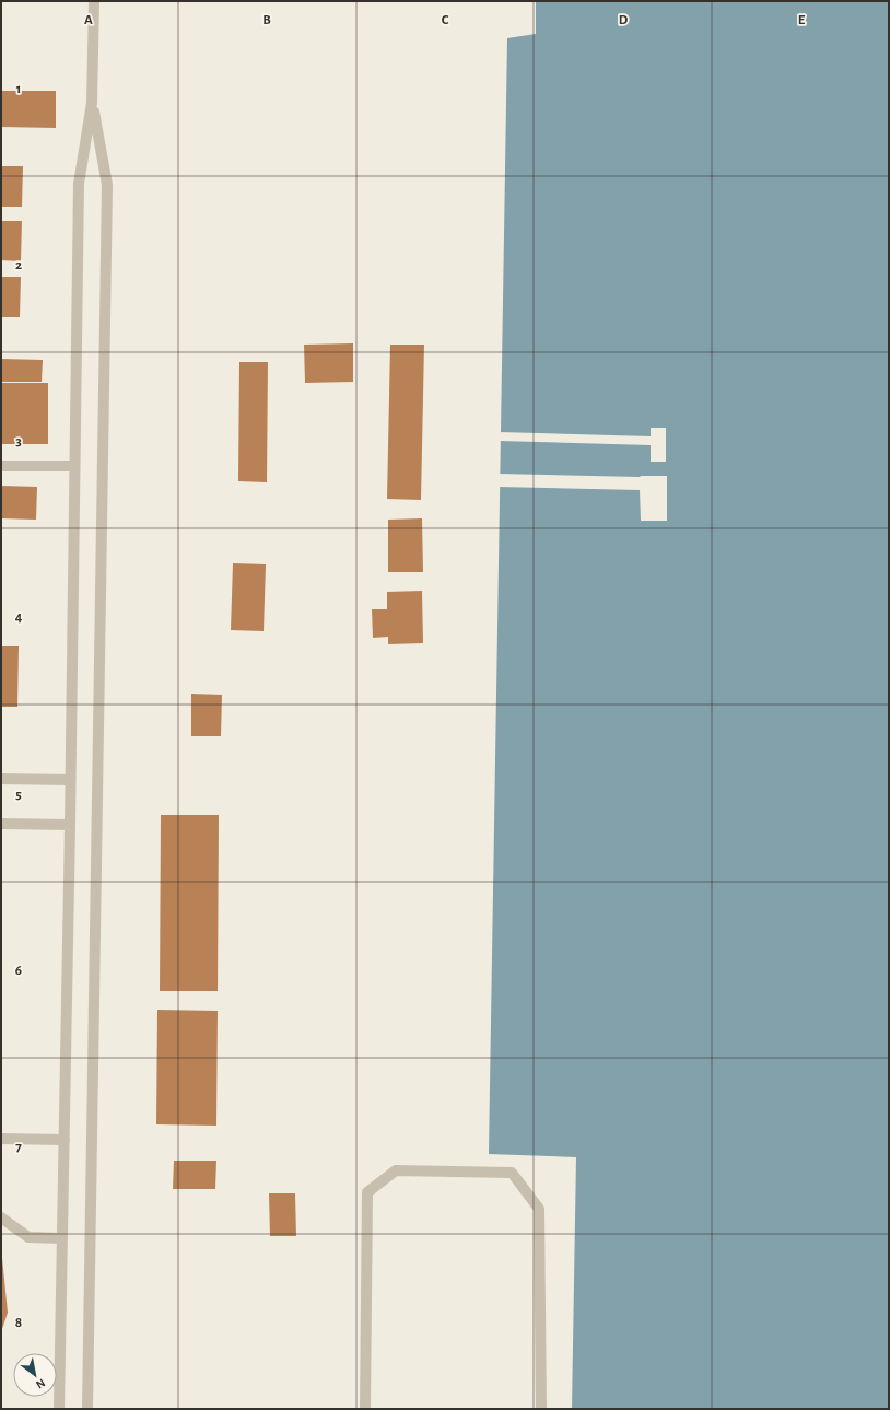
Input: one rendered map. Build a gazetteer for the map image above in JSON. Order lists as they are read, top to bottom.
{
  "north": "bottom right",
  "grid": {
    "columns": [
      "A",
      "B",
      "C",
      "D",
      "E"
    ],
    "rows": [
      "1",
      "2",
      "3",
      "4",
      "5",
      "6",
      "7",
      "8"
    ]
  }
}
